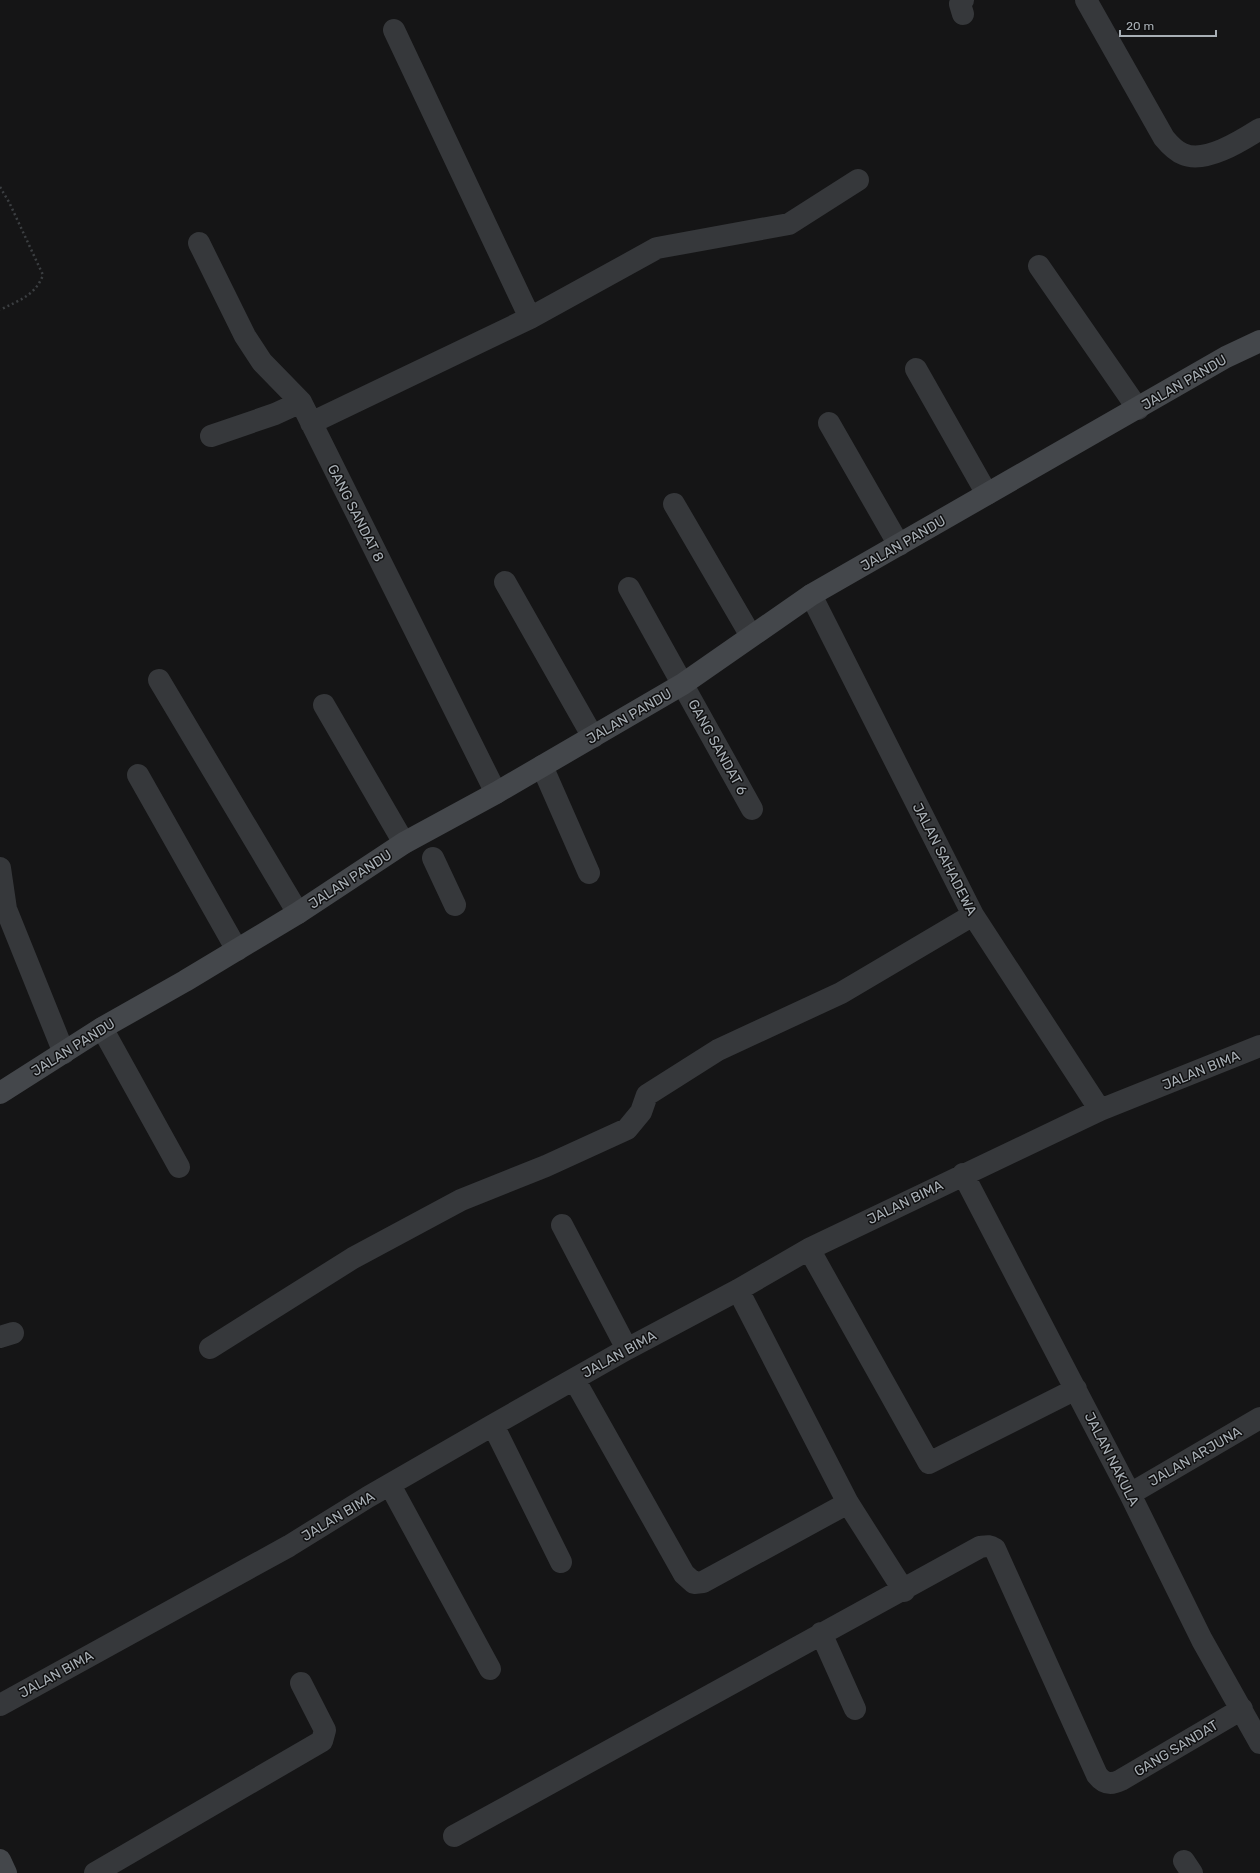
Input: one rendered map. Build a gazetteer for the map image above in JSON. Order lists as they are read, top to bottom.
{
  "streets": {
    "street": [
      "JALAN PANDU",
      "GANG SANDAT 8",
      "GANG SANDAT 6",
      "JALAN SAHADEWA",
      "JALAN BIMA",
      "JALAN ARJUNA",
      "JALAN NAKULA",
      "GANG SANDAT"
    ]
  },
  "crossings": [
    ["JALAN PANDU", "GANG SANDAT 8"],
    ["JALAN PANDU", "GANG SANDAT 6"],
    ["JALAN PANDU", "JALAN SAHADEWA"],
    ["JALAN SAHADEWA", "JALAN BIMA"],
    ["JALAN BIMA", "JALAN NAKULA"],
    ["JALAN ARJUNA", "JALAN NAKULA"],
    ["JALAN NAKULA", "GANG SANDAT"]
  ],
  "scale_bar": "20 m"
}
